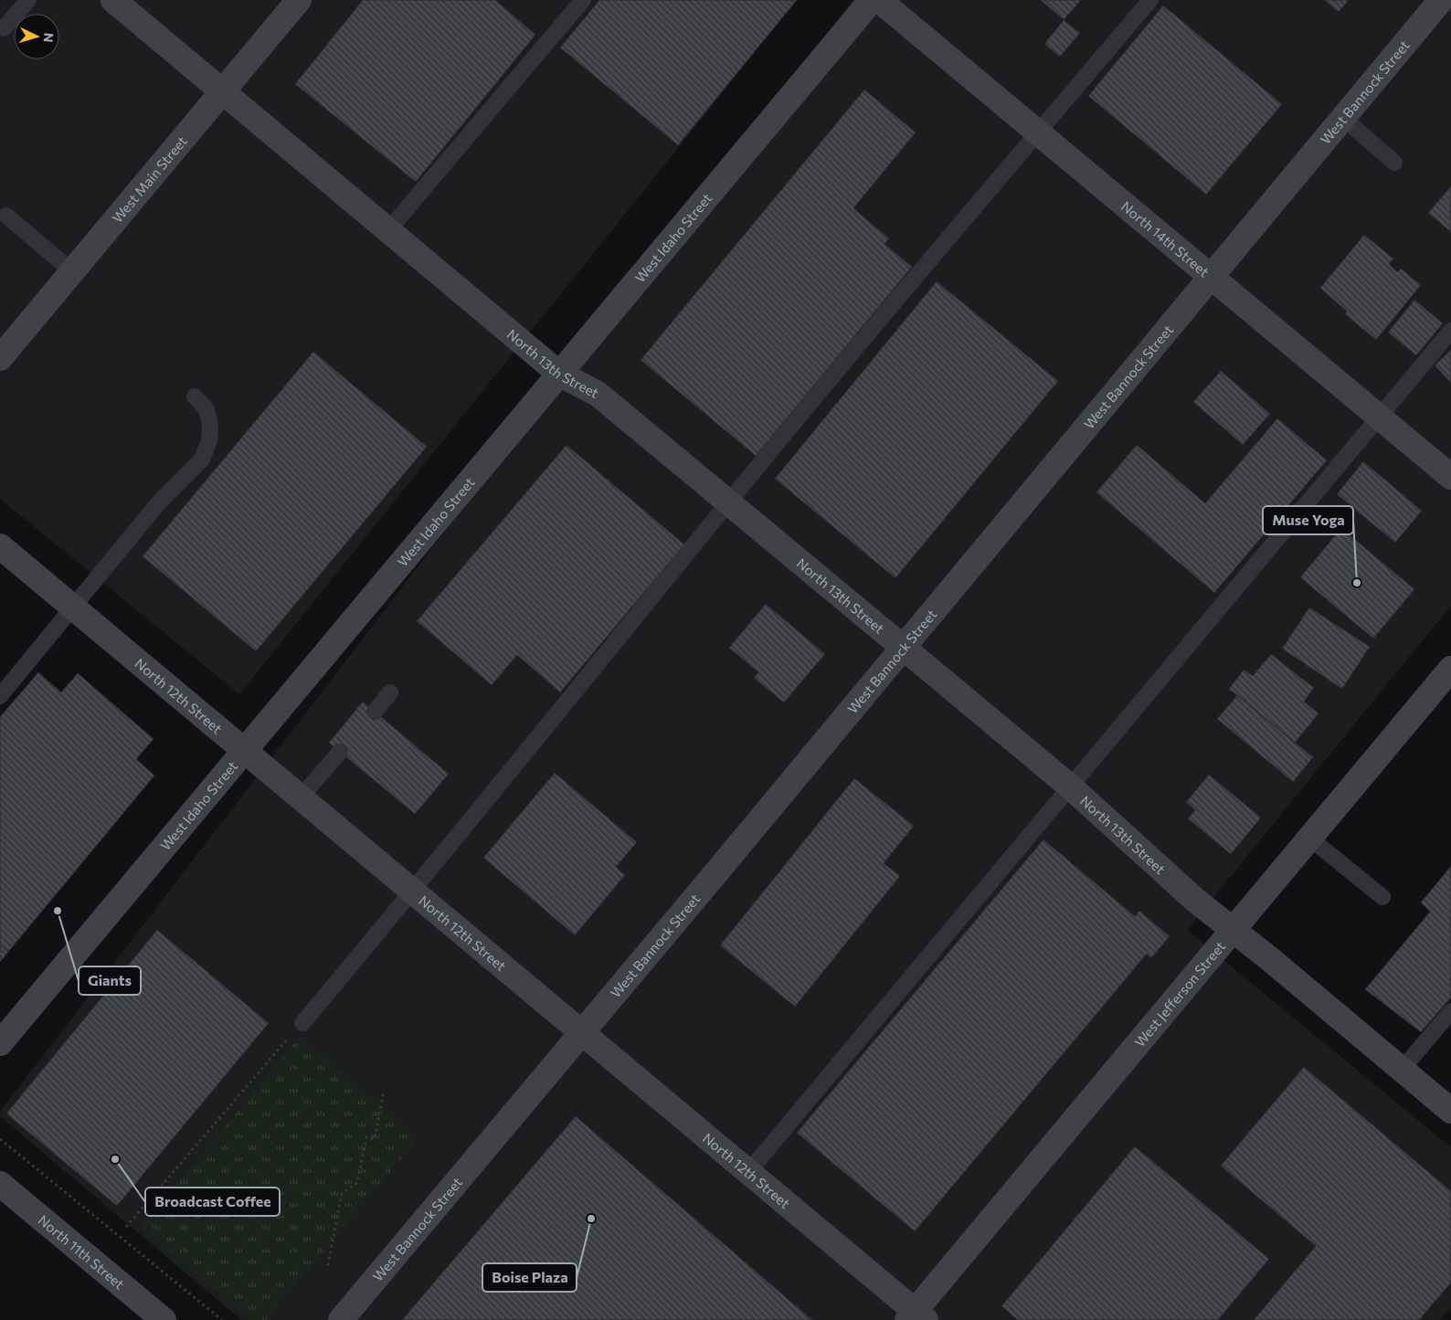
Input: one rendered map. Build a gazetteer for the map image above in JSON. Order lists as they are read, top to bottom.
{
  "streets": {
    "street": [
      "West Bannock Street",
      "West Main Street",
      "West Idaho Street",
      "North 14th Street",
      "North 13th Street",
      "North 12th Street",
      "West Jefferson Street",
      "North 11th Street"
    ]
  },
  "crossings": [
    ["West Bannock Street", "North 14th Street"],
    ["West Bannock Street", "North 13th Street"],
    ["West Bannock Street", "North 12th Street"],
    ["West Main Street", "North 13th Street"],
    ["West Idaho Street", "North 13th Street"],
    ["West Idaho Street", "North 12th Street"],
    ["North 13th Street", "West Jefferson Street"],
    ["North 12th Street", "West Jefferson Street"]
  ],
  "places": [
    "Muse Yoga",
    "Giants",
    "Broadcast Coffee",
    "Boise Plaza"
  ],
  "north": "right"
}
